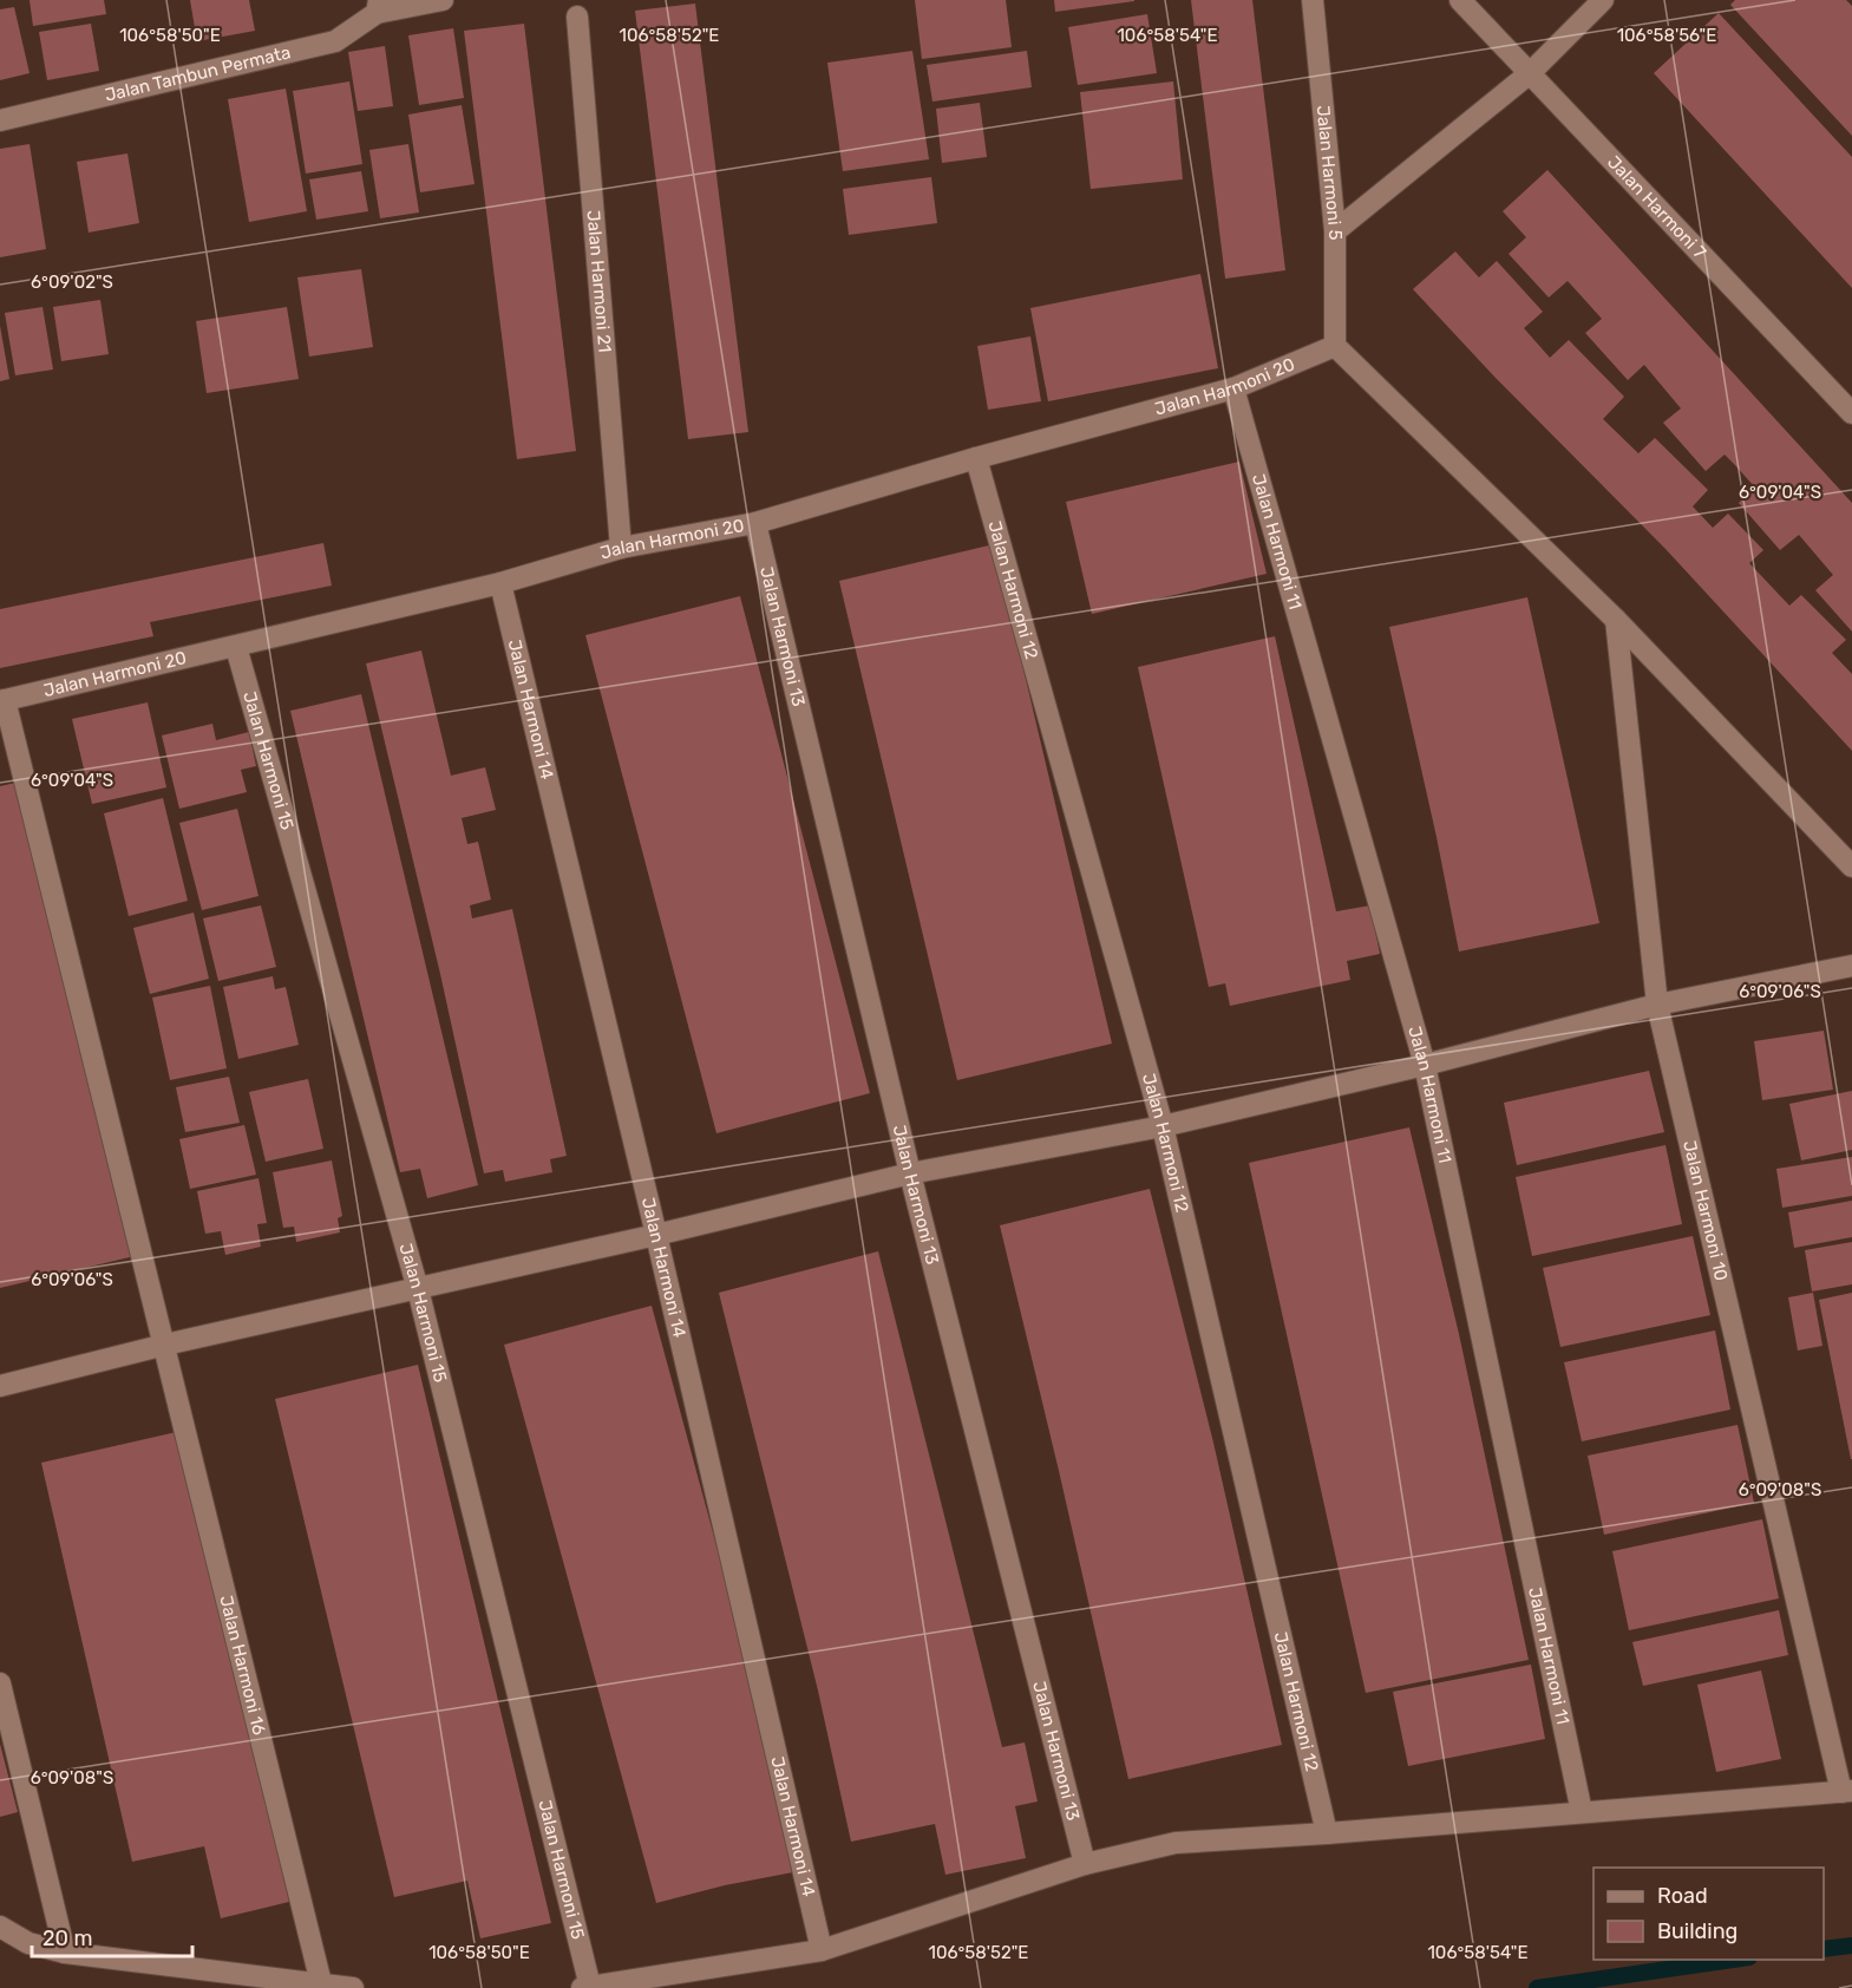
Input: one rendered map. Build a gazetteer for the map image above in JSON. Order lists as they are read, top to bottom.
{
  "streets": {
    "street": [
      "Jalan Tambun Permata",
      "Jalan Harmoni 5",
      "Jalan Harmoni 7",
      "Jalan Harmoni 21",
      "Jalan Harmoni 20",
      "Jalan Harmoni 11",
      "Jalan Harmoni 12",
      "Jalan Harmoni 13",
      "Jalan Harmoni 14",
      "Jalan Harmoni 15",
      "Jalan Harmoni 10",
      "Jalan Harmoni 16"
    ]
  },
  "crossings": [
    ["Jalan Harmoni 5", "Jalan Harmoni 20"],
    ["Jalan Harmoni 21", "Jalan Harmoni 20"],
    ["Jalan Harmoni 20", "Jalan Harmoni 11"],
    ["Jalan Harmoni 20", "Jalan Harmoni 12"],
    ["Jalan Harmoni 20", "Jalan Harmoni 13"],
    ["Jalan Harmoni 20", "Jalan Harmoni 14"],
    ["Jalan Harmoni 20", "Jalan Harmoni 15"],
    ["Jalan Harmoni 20", "Jalan Harmoni 16"]
  ],
  "legend": ["Road", "Building"],
  "scale_bar": "20 m",
  "coordinates": [
    "106°58'56\"E",
    "106°58'50\"E",
    "106°58'52\"E",
    "106°58'54\"E",
    "6°09'02\"S",
    "6°09'04\"S",
    "6°09'06\"S",
    "6°09'08\"S"
  ]
}
